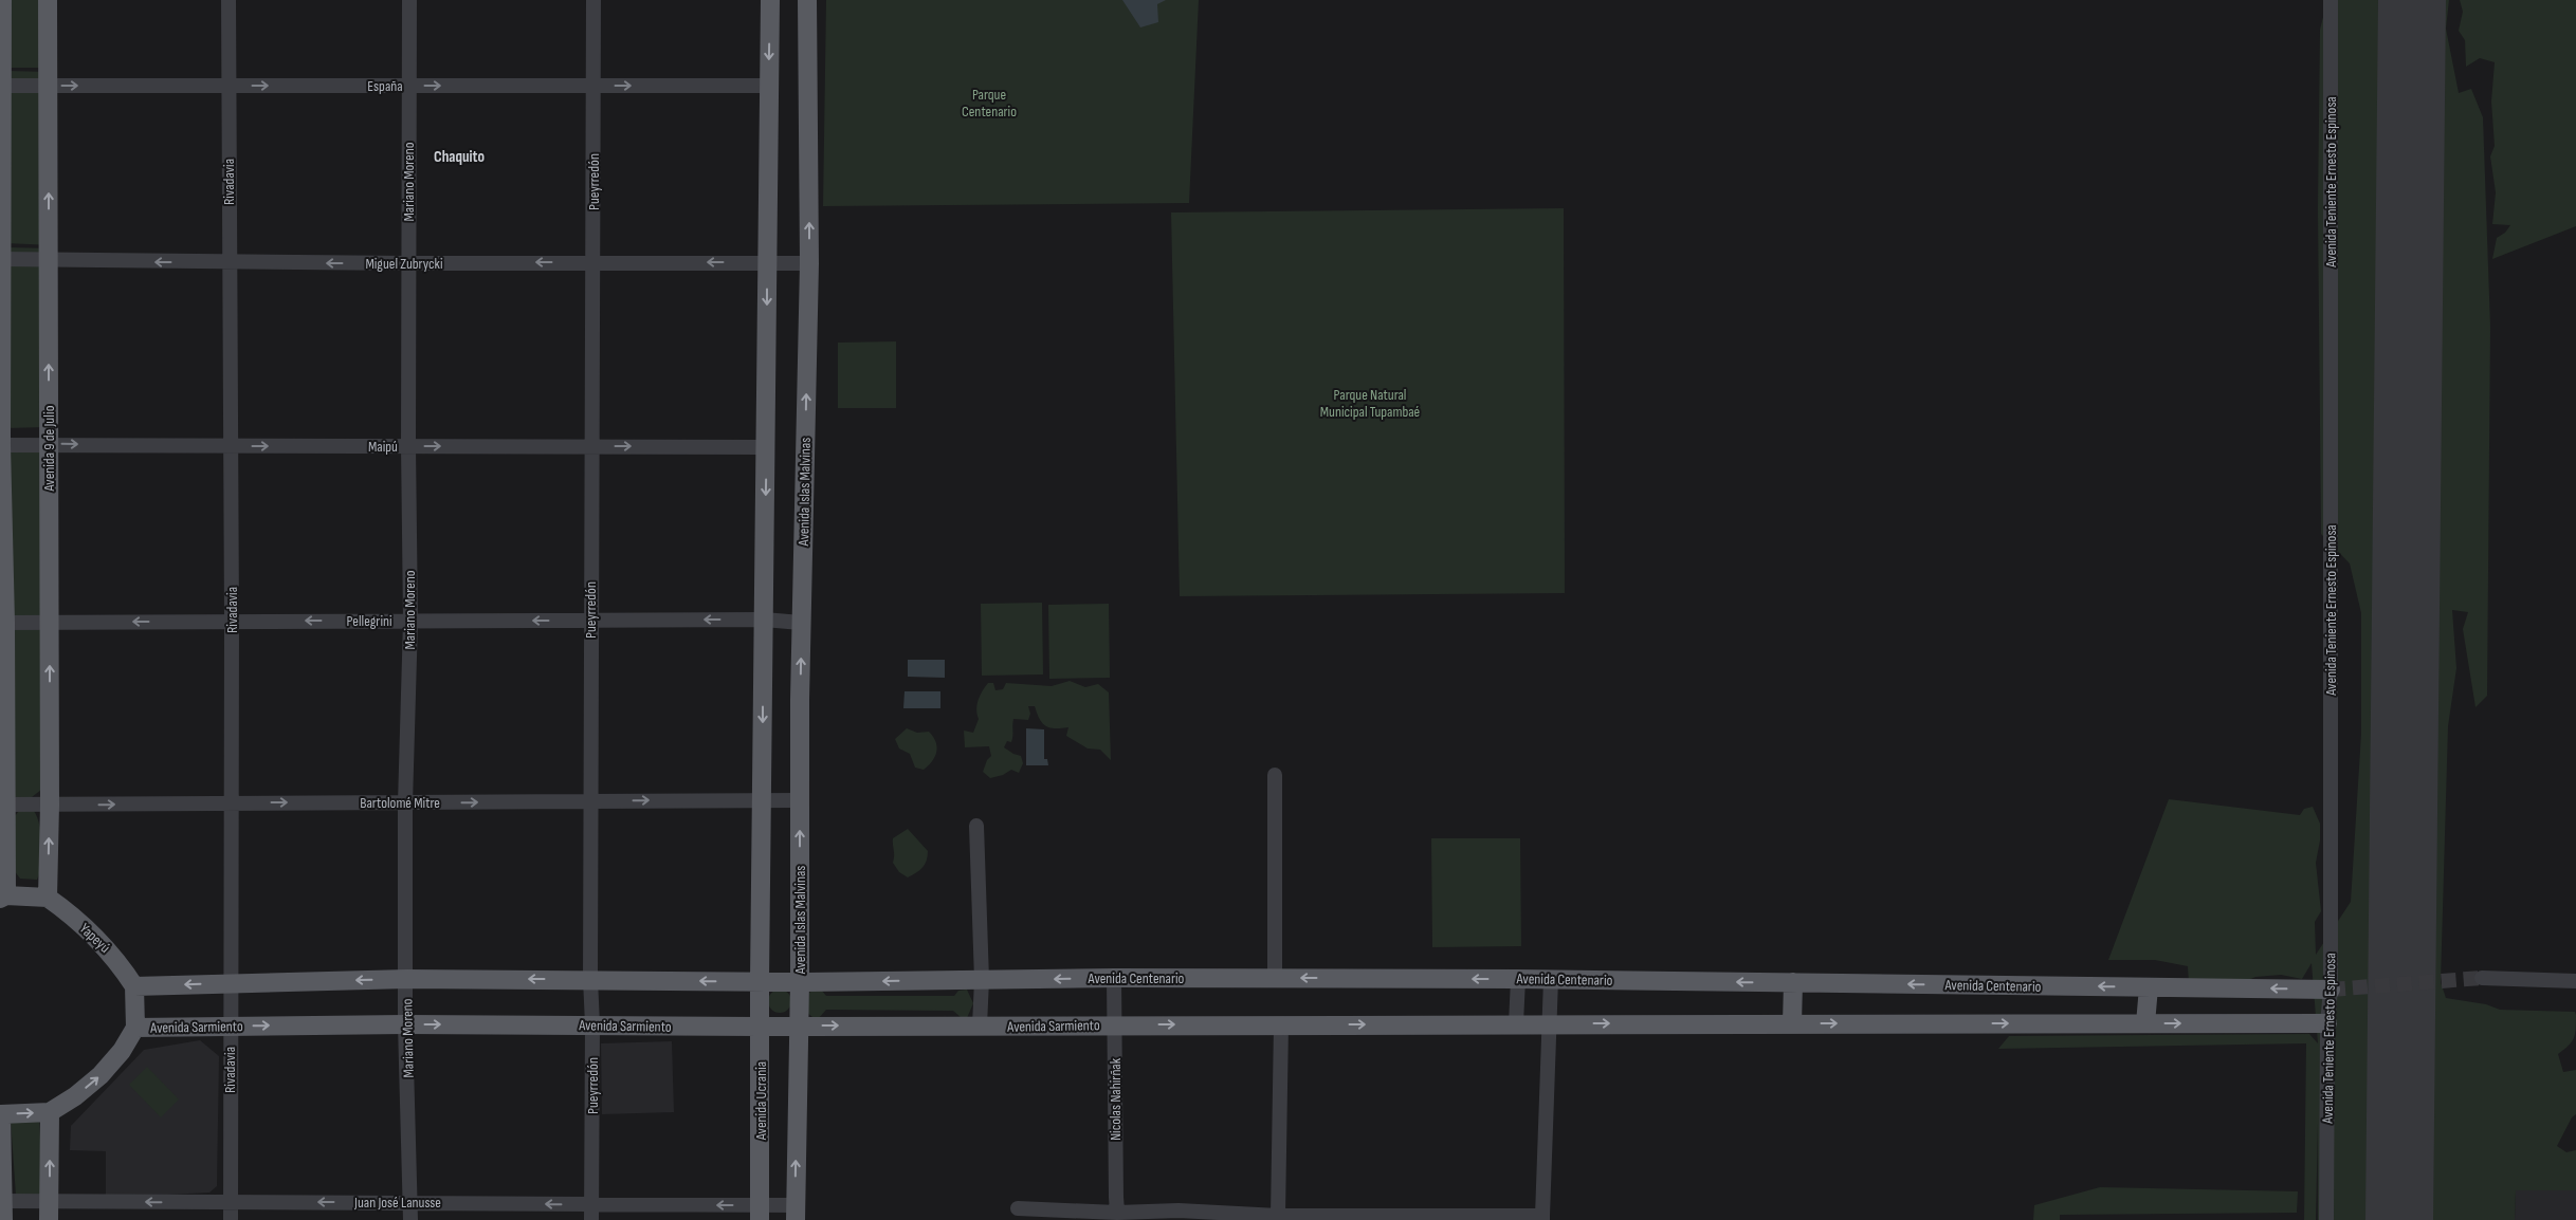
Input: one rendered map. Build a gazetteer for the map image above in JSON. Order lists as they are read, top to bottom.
{
  "streets": {
    "main road": [
      "Avenida 9 de Julio",
      "Avenida Islas Malvinas",
      "Yapeyú",
      "Avenida Centenario",
      "Avenida Sarmiento",
      "Avenida Ucrania"
    ],
    "street": [
      "España",
      "Rivadavia",
      "Mariano Moreno",
      "Pueyrredón",
      "Avenida Teniente Ernesto Espinosa",
      "Miguel Zubrycki",
      "Maipú",
      "Pellegrini",
      "Bartolomé Mitre",
      "Nicolas Nahirñak",
      "Juan José Lanusse"
    ]
  },
  "crossings": [
    ["España", "Rivadavia"],
    ["España", "Mariano Moreno"],
    ["España", "Pueyrredón"],
    ["España", "Avenida 9 de Julio"],
    ["Rivadavia", "Miguel Zubrycki"],
    ["Rivadavia", "Maipú"],
    ["Rivadavia", "Pellegrini"],
    ["Rivadavia", "Bartolomé Mitre"],
    ["Rivadavia", "Avenida Sarmiento"],
    ["Rivadavia", "Juan José Lanusse"],
    ["Mariano Moreno", "Miguel Zubrycki"],
    ["Mariano Moreno", "Maipú"],
    ["Mariano Moreno", "Pellegrini"],
    ["Mariano Moreno", "Bartolomé Mitre"],
    ["Mariano Moreno", "Avenida Sarmiento"],
    ["Mariano Moreno", "Juan José Lanusse"],
    ["Pueyrredón", "Miguel Zubrycki"],
    ["Pueyrredón", "Maipú"],
    ["Pueyrredón", "Pellegrini"],
    ["Pueyrredón", "Bartolomé Mitre"],
    ["Pueyrredón", "Avenida Sarmiento"],
    ["Pueyrredón", "Juan José Lanusse"],
    ["Avenida Teniente Ernesto Espinosa", "Avenida Centenario"],
    ["Miguel Zubrycki", "Avenida 9 de Julio"],
    ["Miguel Zubrycki", "Avenida Islas Malvinas"],
    ["Maipú", "Avenida 9 de Julio"],
    ["Avenida 9 de Julio", "Pellegrini"],
    ["Avenida 9 de Julio", "Bartolomé Mitre"],
    ["Avenida 9 de Julio", "Yapeyú"],
    ["Avenida Islas Malvinas", "Pellegrini"],
    ["Avenida Islas Malvinas", "Bartolomé Mitre"],
    ["Avenida Islas Malvinas", "Avenida Centenario"],
    ["Avenida Centenario", "Nicolas Nahirñak"],
    ["Avenida Sarmiento", "Nicolas Nahirñak"],
    ["Avenida Sarmiento", "Avenida Ucrania"],
    ["Avenida Ucrania", "Juan José Lanusse"]
  ],
  "one_way": [
    "España",
    "Miguel Zubrycki",
    "Maipú",
    "Pellegrini",
    "Bartolomé Mitre",
    "Juan José Lanusse"
  ],
  "districts": ["Chaquito"],
  "parks": ["Parque Centenario", "Parque Natural Municipal Tupambaé"]
}
